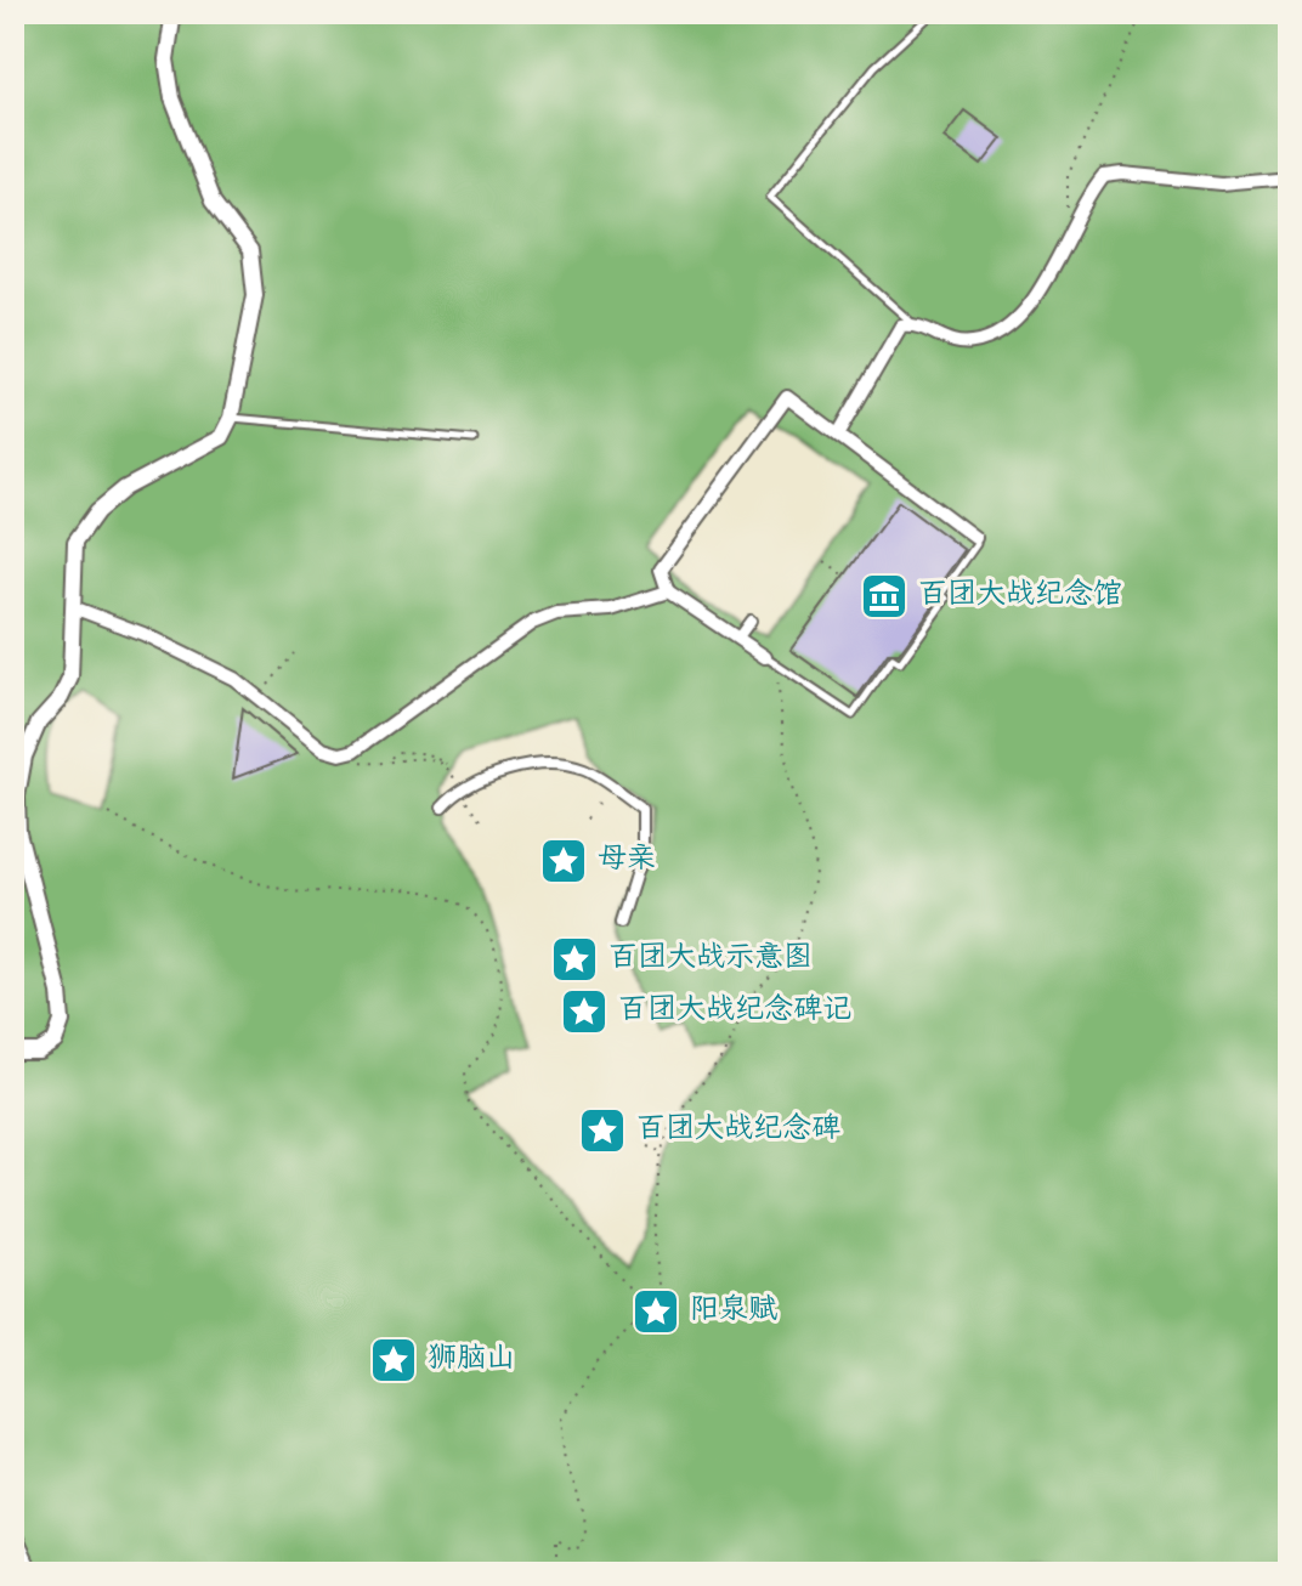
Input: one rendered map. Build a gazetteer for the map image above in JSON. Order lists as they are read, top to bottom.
{
  "places": {
    "museum": ["百团大战纪念馆"],
    "place": [
      "母亲",
      "百团大战示意图",
      "百团大战纪念碑记",
      "百团大战纪念碑",
      "阳泉赋",
      "狮脑山"
    ]
  }
}
